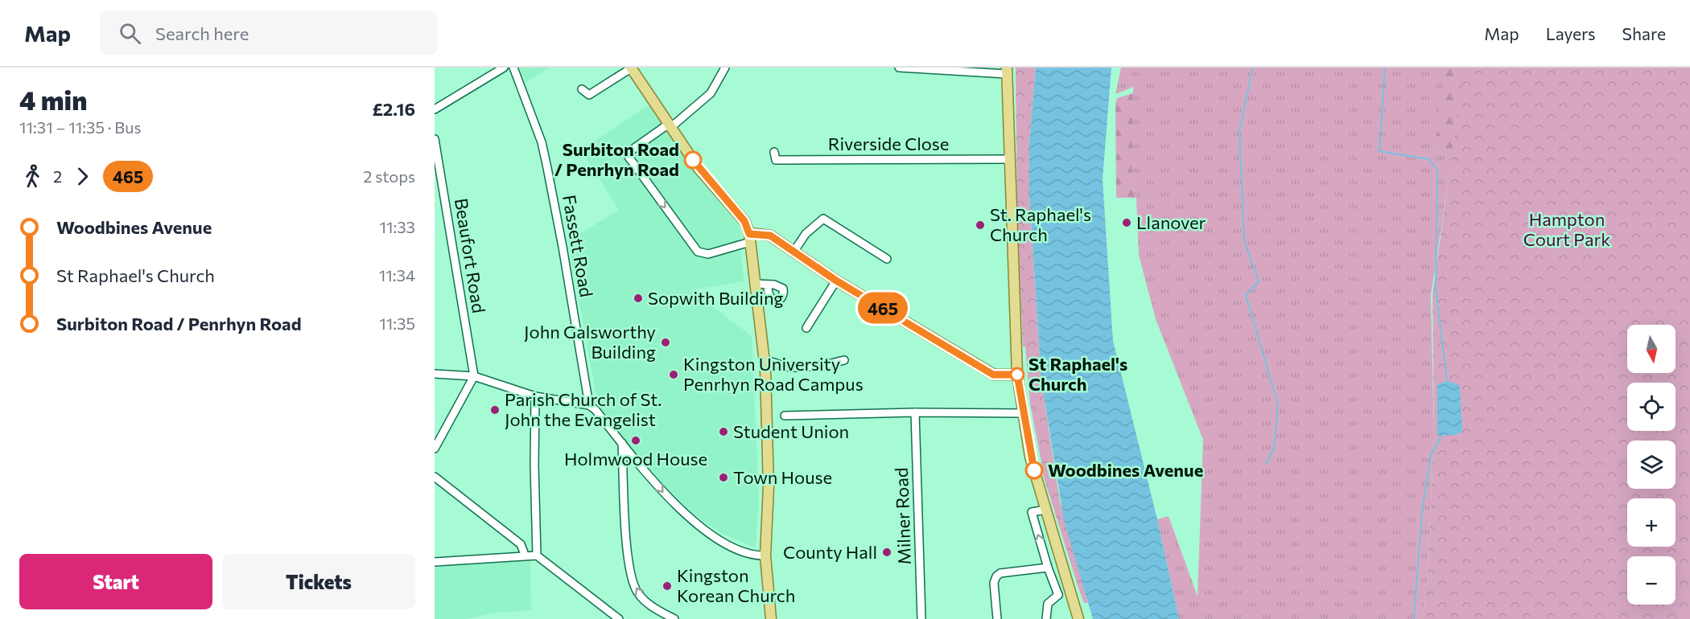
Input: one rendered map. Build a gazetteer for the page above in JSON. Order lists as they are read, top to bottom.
{
  "streets": {
    "street": [
      "Riverside Close",
      "Fassett Road",
      "Beaufort Road",
      "Milner Road"
    ]
  },
  "parks": ["Hampton Court Park"],
  "places": [
    "Surbiton Road / Penrhyn Road",
    "Llanover",
    "St. Raphael's Church",
    "Sopwith Building",
    "John Galsworthy Building",
    "Kingston University Penrhyn Road Campus",
    "St Raphael's Church",
    "Parish Church of St. John the Evangelist",
    "Student Union",
    "Holmwood House",
    "Woodbines Avenue",
    "Town House",
    "County Hall",
    "Kingston Korean Church"
  ],
  "lines": ["bus line 465"],
  "north": "bottom",
  "page": {
    "header": "Map",
    "search": "Search here",
    "nav": ["Map", "Layers", "Share"],
    "heading": ["4 min", "11:31 – 11:35 · Bus", "£2.16"],
    "on_map": "465",
    "legs": ["2", "465", "2 stops"],
    "list": [
      {
        "name": "Woodbines Avenue",
        "value": "11:33"
      },
      {
        "name": "St Raphael's Church",
        "value": "11:34"
      },
      {
        "name": "Surbiton Road / Penrhyn Road",
        "value": "11:35"
      }
    ],
    "map_buttons": ["+", "−"],
    "buttons": ["Start", "Tickets"]
  }
}
